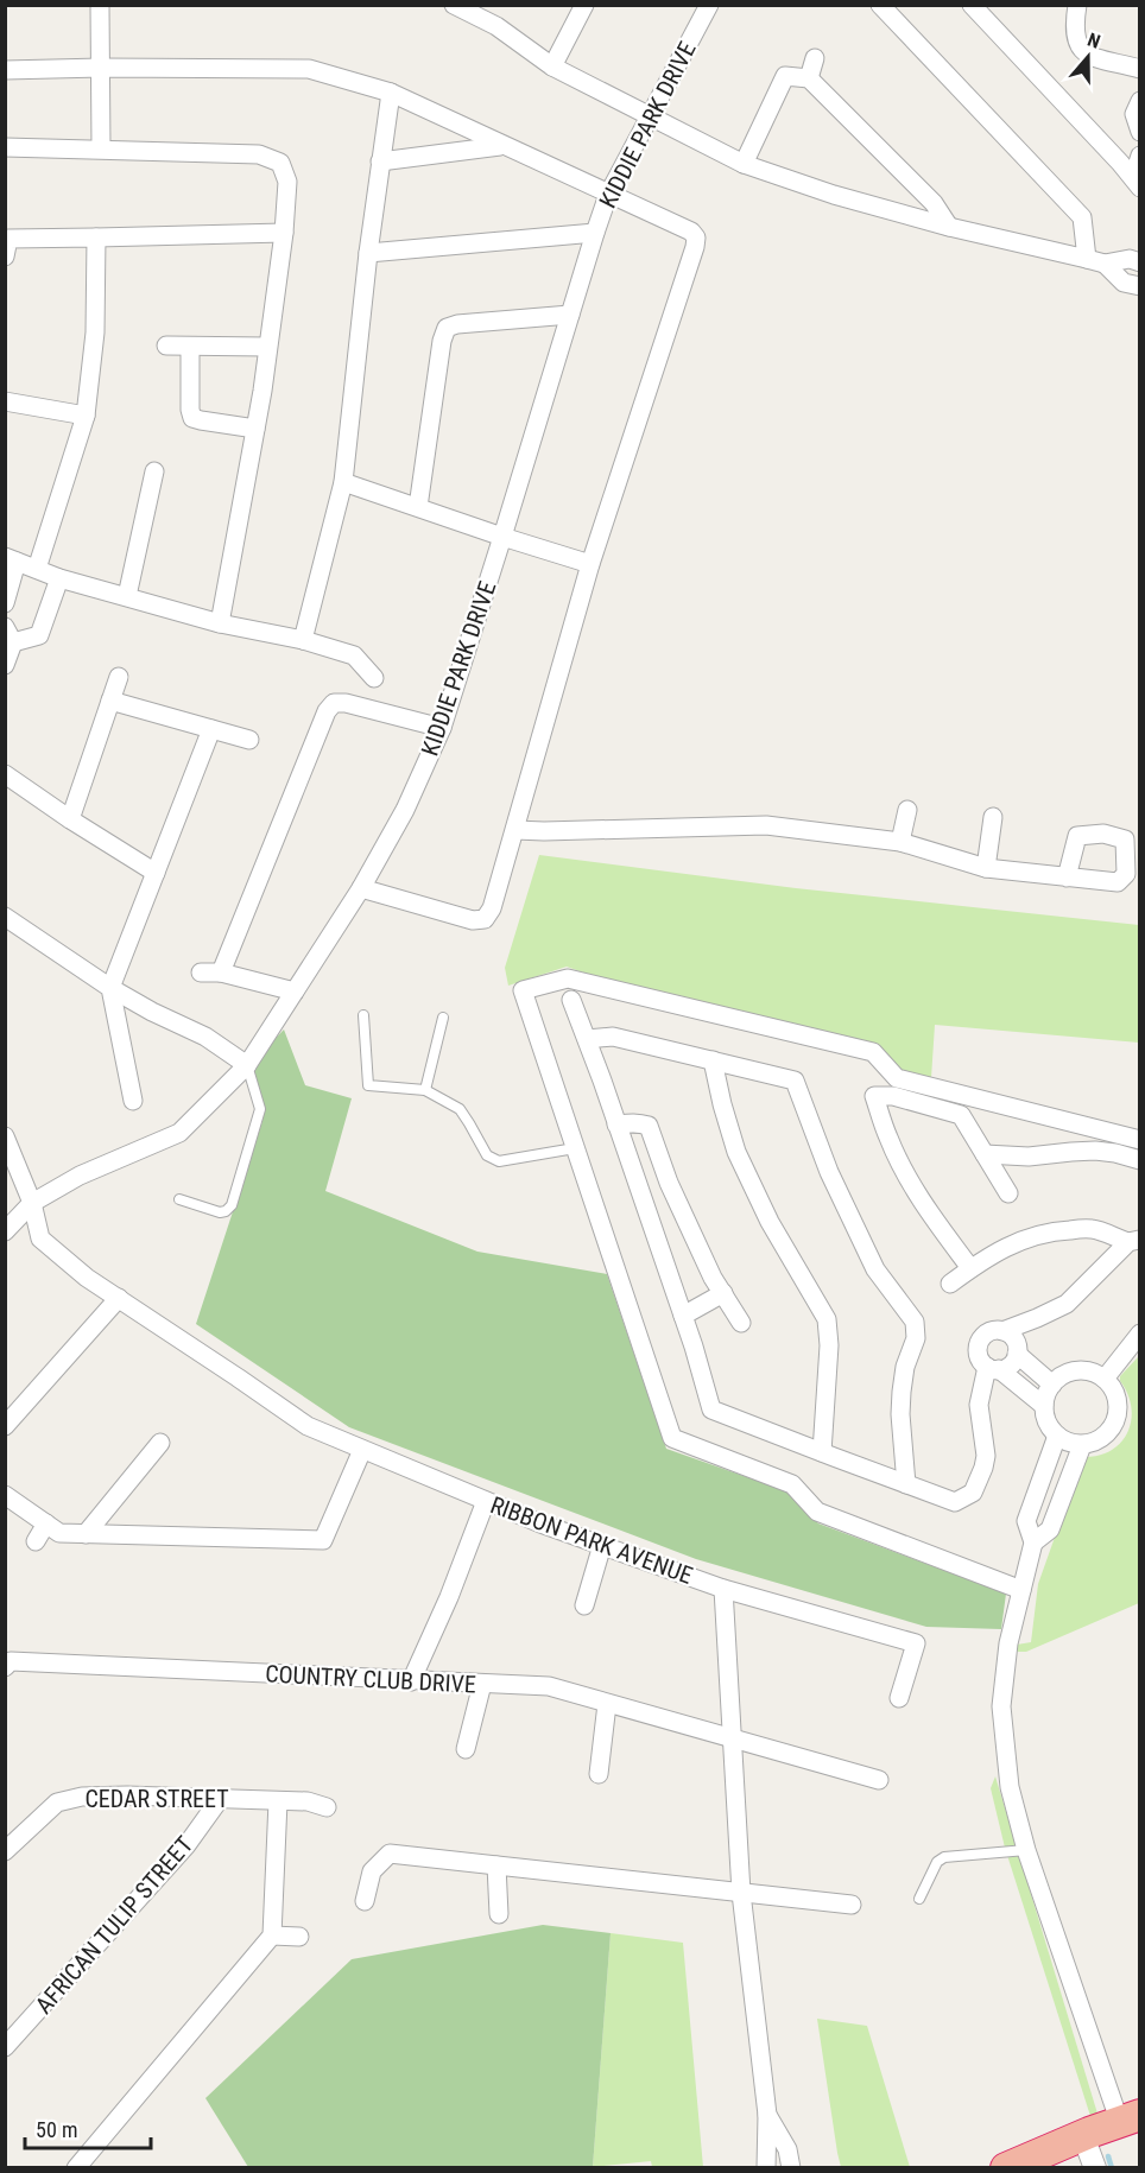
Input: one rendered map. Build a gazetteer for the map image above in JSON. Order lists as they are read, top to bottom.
{
  "streets": {
    "street": [
      "KIDDIE PARK DRIVE",
      "RIBBON PARK AVENUE",
      "COUNTRY CLUB DRIVE",
      "CEDAR STREET",
      "AFRICAN TULIP STREET"
    ]
  },
  "crossings": [
    ["KIDDIE PARK DRIVE", "RIBBON PARK AVENUE"],
    ["RIBBON PARK AVENUE", "COUNTRY CLUB DRIVE"],
    ["CEDAR STREET", "AFRICAN TULIP STREET"]
  ],
  "scale_bar": "50 m",
  "north": "top"
}
